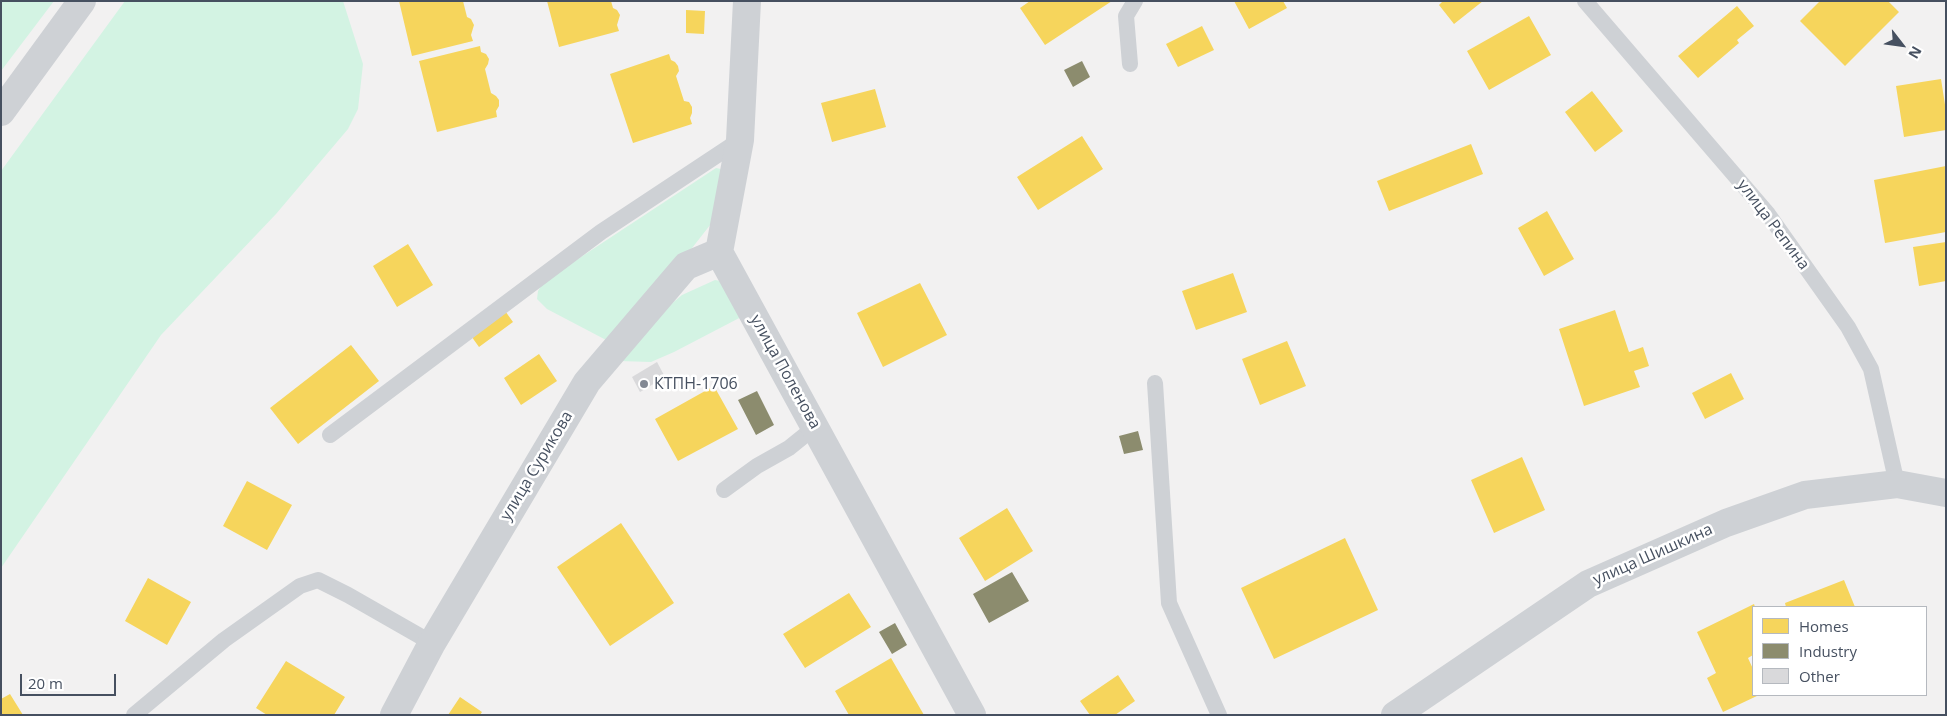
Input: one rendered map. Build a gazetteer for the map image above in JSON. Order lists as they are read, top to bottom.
{
  "streets": {
    "street": ["улица Поленова", "улица Сурикова", "улица Шишкина"],
    "lane": ["улица Репина"]
  },
  "crossings": [
    ["улица Репина", "улица Шишкина"],
    ["улица Поленова", "улица Сурикова"]
  ],
  "places": ["КТПН-1706"],
  "legend": ["Homes", "Industry", "Other"],
  "scale_bar": "20 m",
  "north": "bottom right"
}
